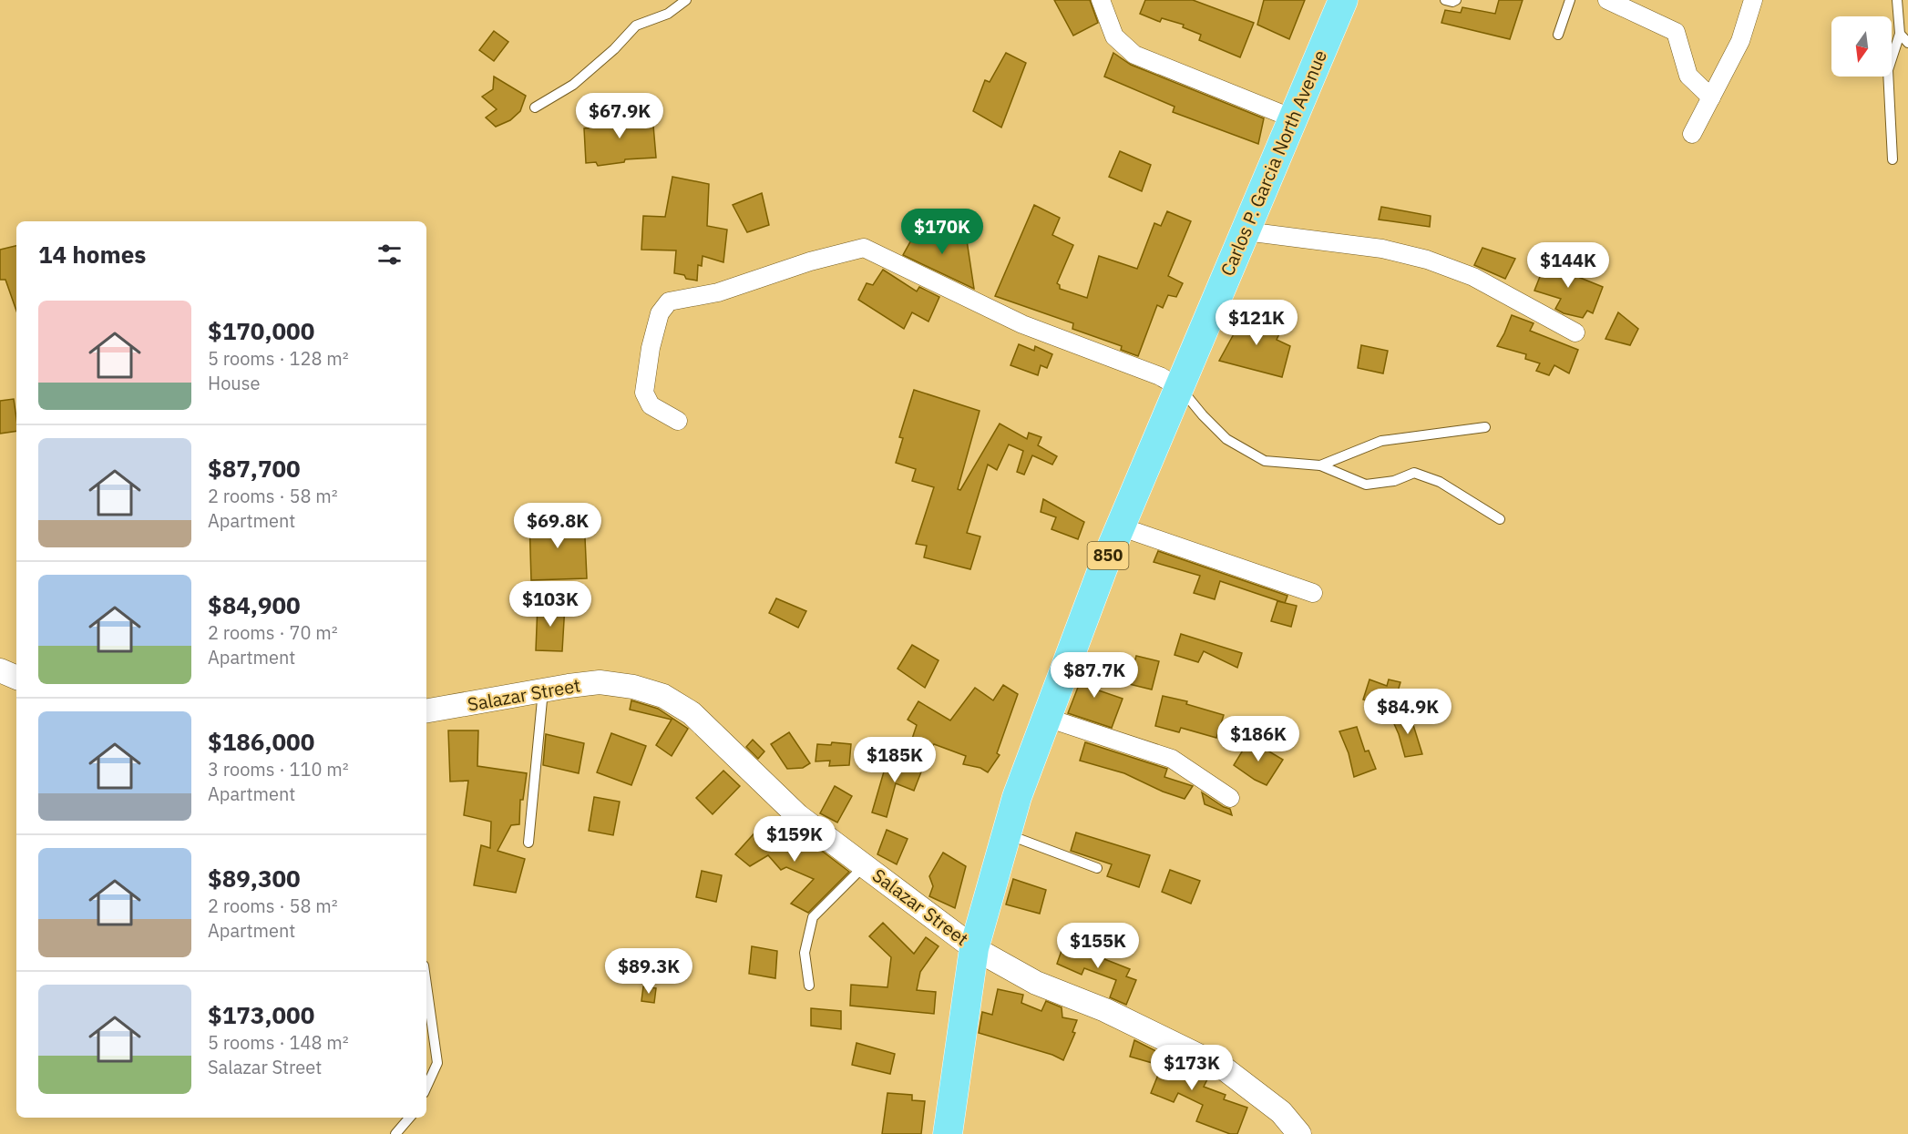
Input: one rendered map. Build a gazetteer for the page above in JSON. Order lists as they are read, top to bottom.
{
  "streets": {
    "main road": ["Carlos P. Garcia North Avenue", "850"],
    "street": ["Salazar Street"]
  },
  "crossings": [
    ["Carlos P. Garcia North Avenue", "Salazar Street"]
  ],
  "north": "bottom",
  "page": {
    "price": [
      "$67.9K",
      "$170K",
      "$144K",
      "$121K",
      "$69.8K",
      "$103K",
      "$87.7K",
      "$84.9K",
      "$186K",
      "$185K",
      "$159K",
      "$155K",
      "$89.3K",
      "$173K"
    ],
    "heading": "14 homes",
    "list": [
      {
        "name": "$170,000",
        "note": "5 rooms · 128 m² · House"
      },
      {
        "name": "$87,700",
        "note": "2 rooms · 58 m² · Apartment"
      },
      {
        "name": "$84,900",
        "note": "2 rooms · 70 m² · Apartment"
      },
      {
        "name": "$186,000",
        "note": "3 rooms · 110 m² · Apartment"
      },
      {
        "name": "$89,300",
        "note": "2 rooms · 58 m² · Apartment"
      },
      {
        "name": "$173,000",
        "note": "5 rooms · 148 m² · Salazar Street"
      }
    ]
  }
}
